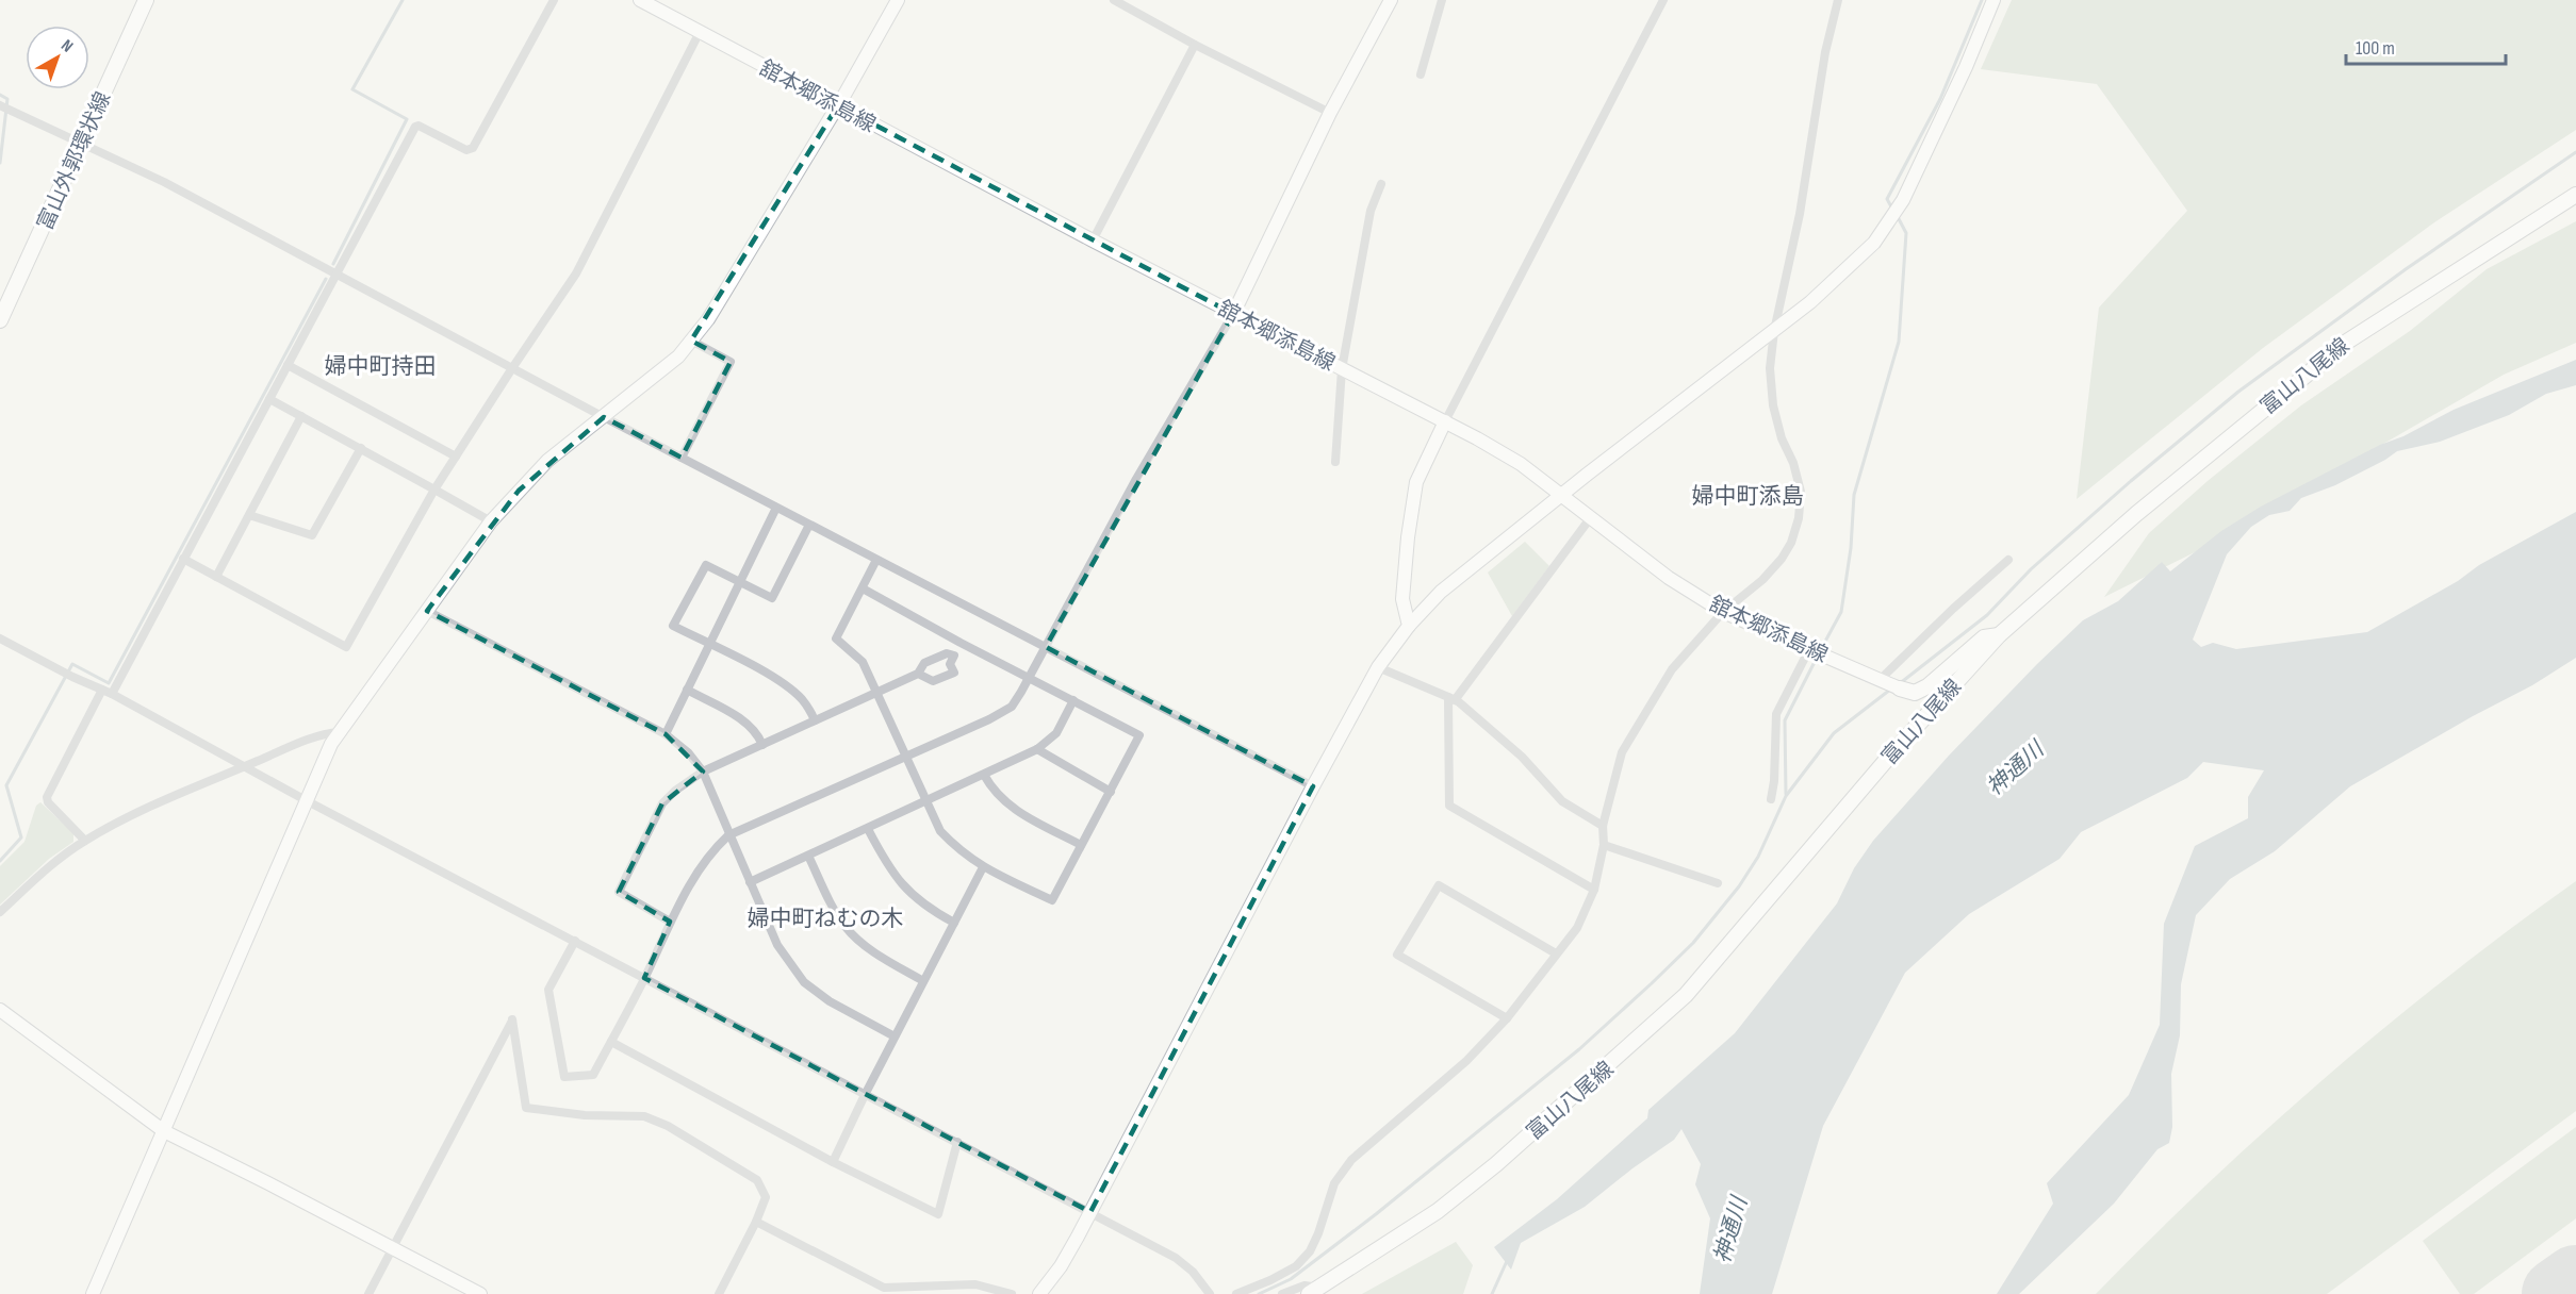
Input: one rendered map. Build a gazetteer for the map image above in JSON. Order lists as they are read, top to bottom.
{
  "streets": {
    "main road": ["富山外郭環状線", "富山八尾線"],
    "street": ["舘本郷添島線"]
  },
  "districts": ["婦中町持田", "婦中町添島", "婦中町ねむの木"],
  "water": ["神通川"],
  "scale_bar": "100 m",
  "north": "top right"
}
